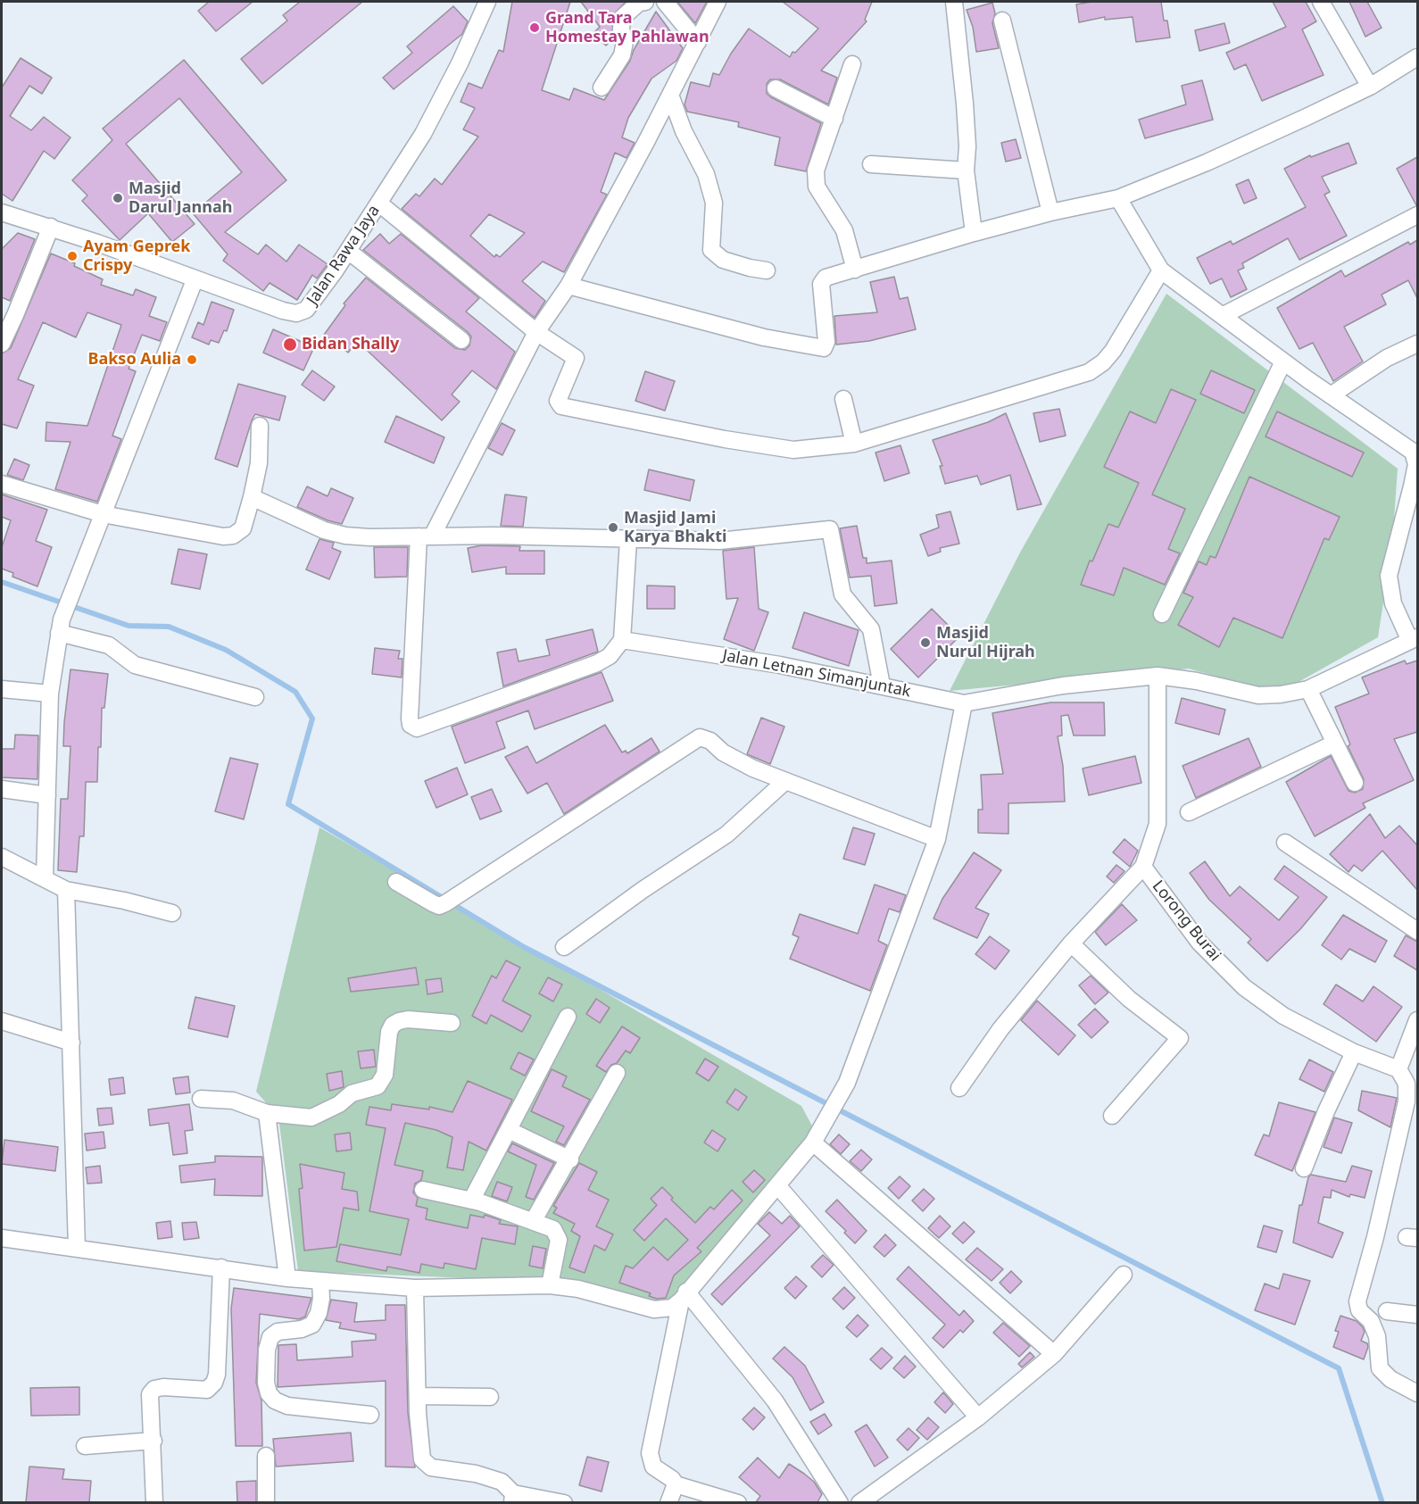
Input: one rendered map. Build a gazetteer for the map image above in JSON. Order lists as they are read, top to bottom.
{
  "streets": {
    "street": ["Jalan Rawa Jaya", "Jalan Letnan Simanjuntak", "Lorong Burai"]
  },
  "crossings": [
    ["Jalan Letnan Simanjuntak", "Lorong Burai"]
  ],
  "places": [
    "Grand Tara Homestay Pahlawan",
    "Masjid Darul Jannah",
    "Ayam Geprek Crispy",
    "Bidan Shally",
    "Bakso Aulia",
    "Masjid Jami Karya Bhakti",
    "Masjid Nurul Hijrah"
  ]
}
